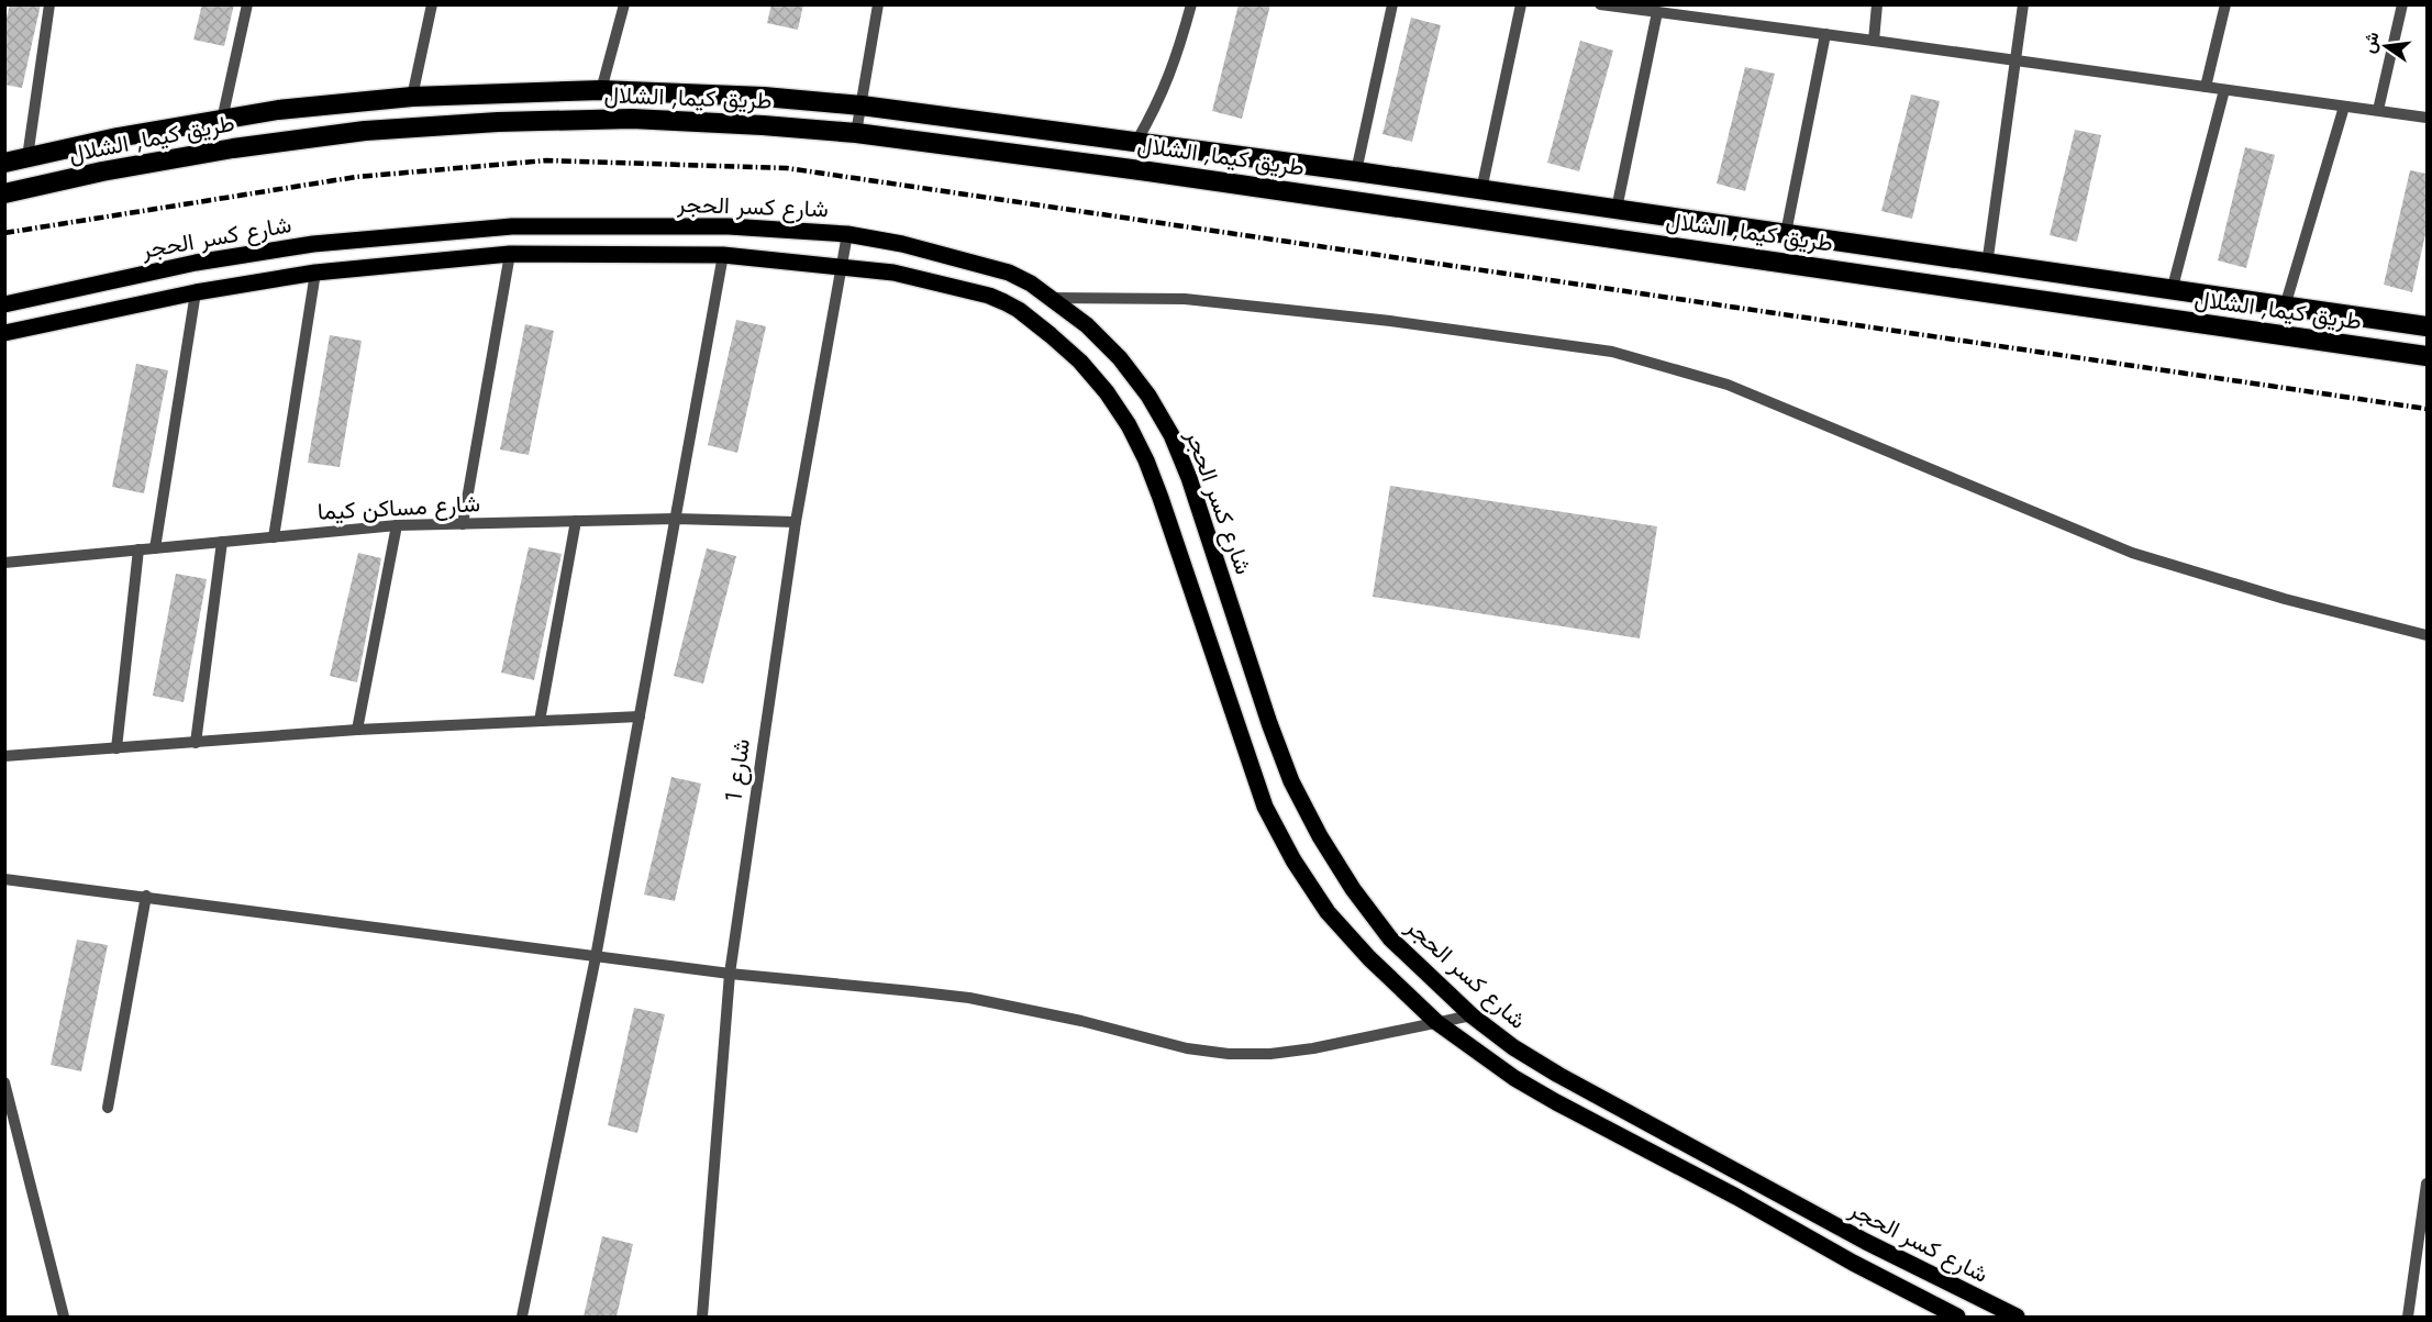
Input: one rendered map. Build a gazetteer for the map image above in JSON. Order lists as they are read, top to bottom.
{
  "streets": {
    "highway": ["طريق كيما, الشلال"],
    "main road": ["شارع كسر الحجر"],
    "street": ["شارع مساكن كيما", "شارع 1"]
  },
  "crossings": [
    ["شارع كسر الحجر", "شارع 1"],
    ["شارع مساكن كيما", "شارع 1"]
  ],
  "north": "left"
}
